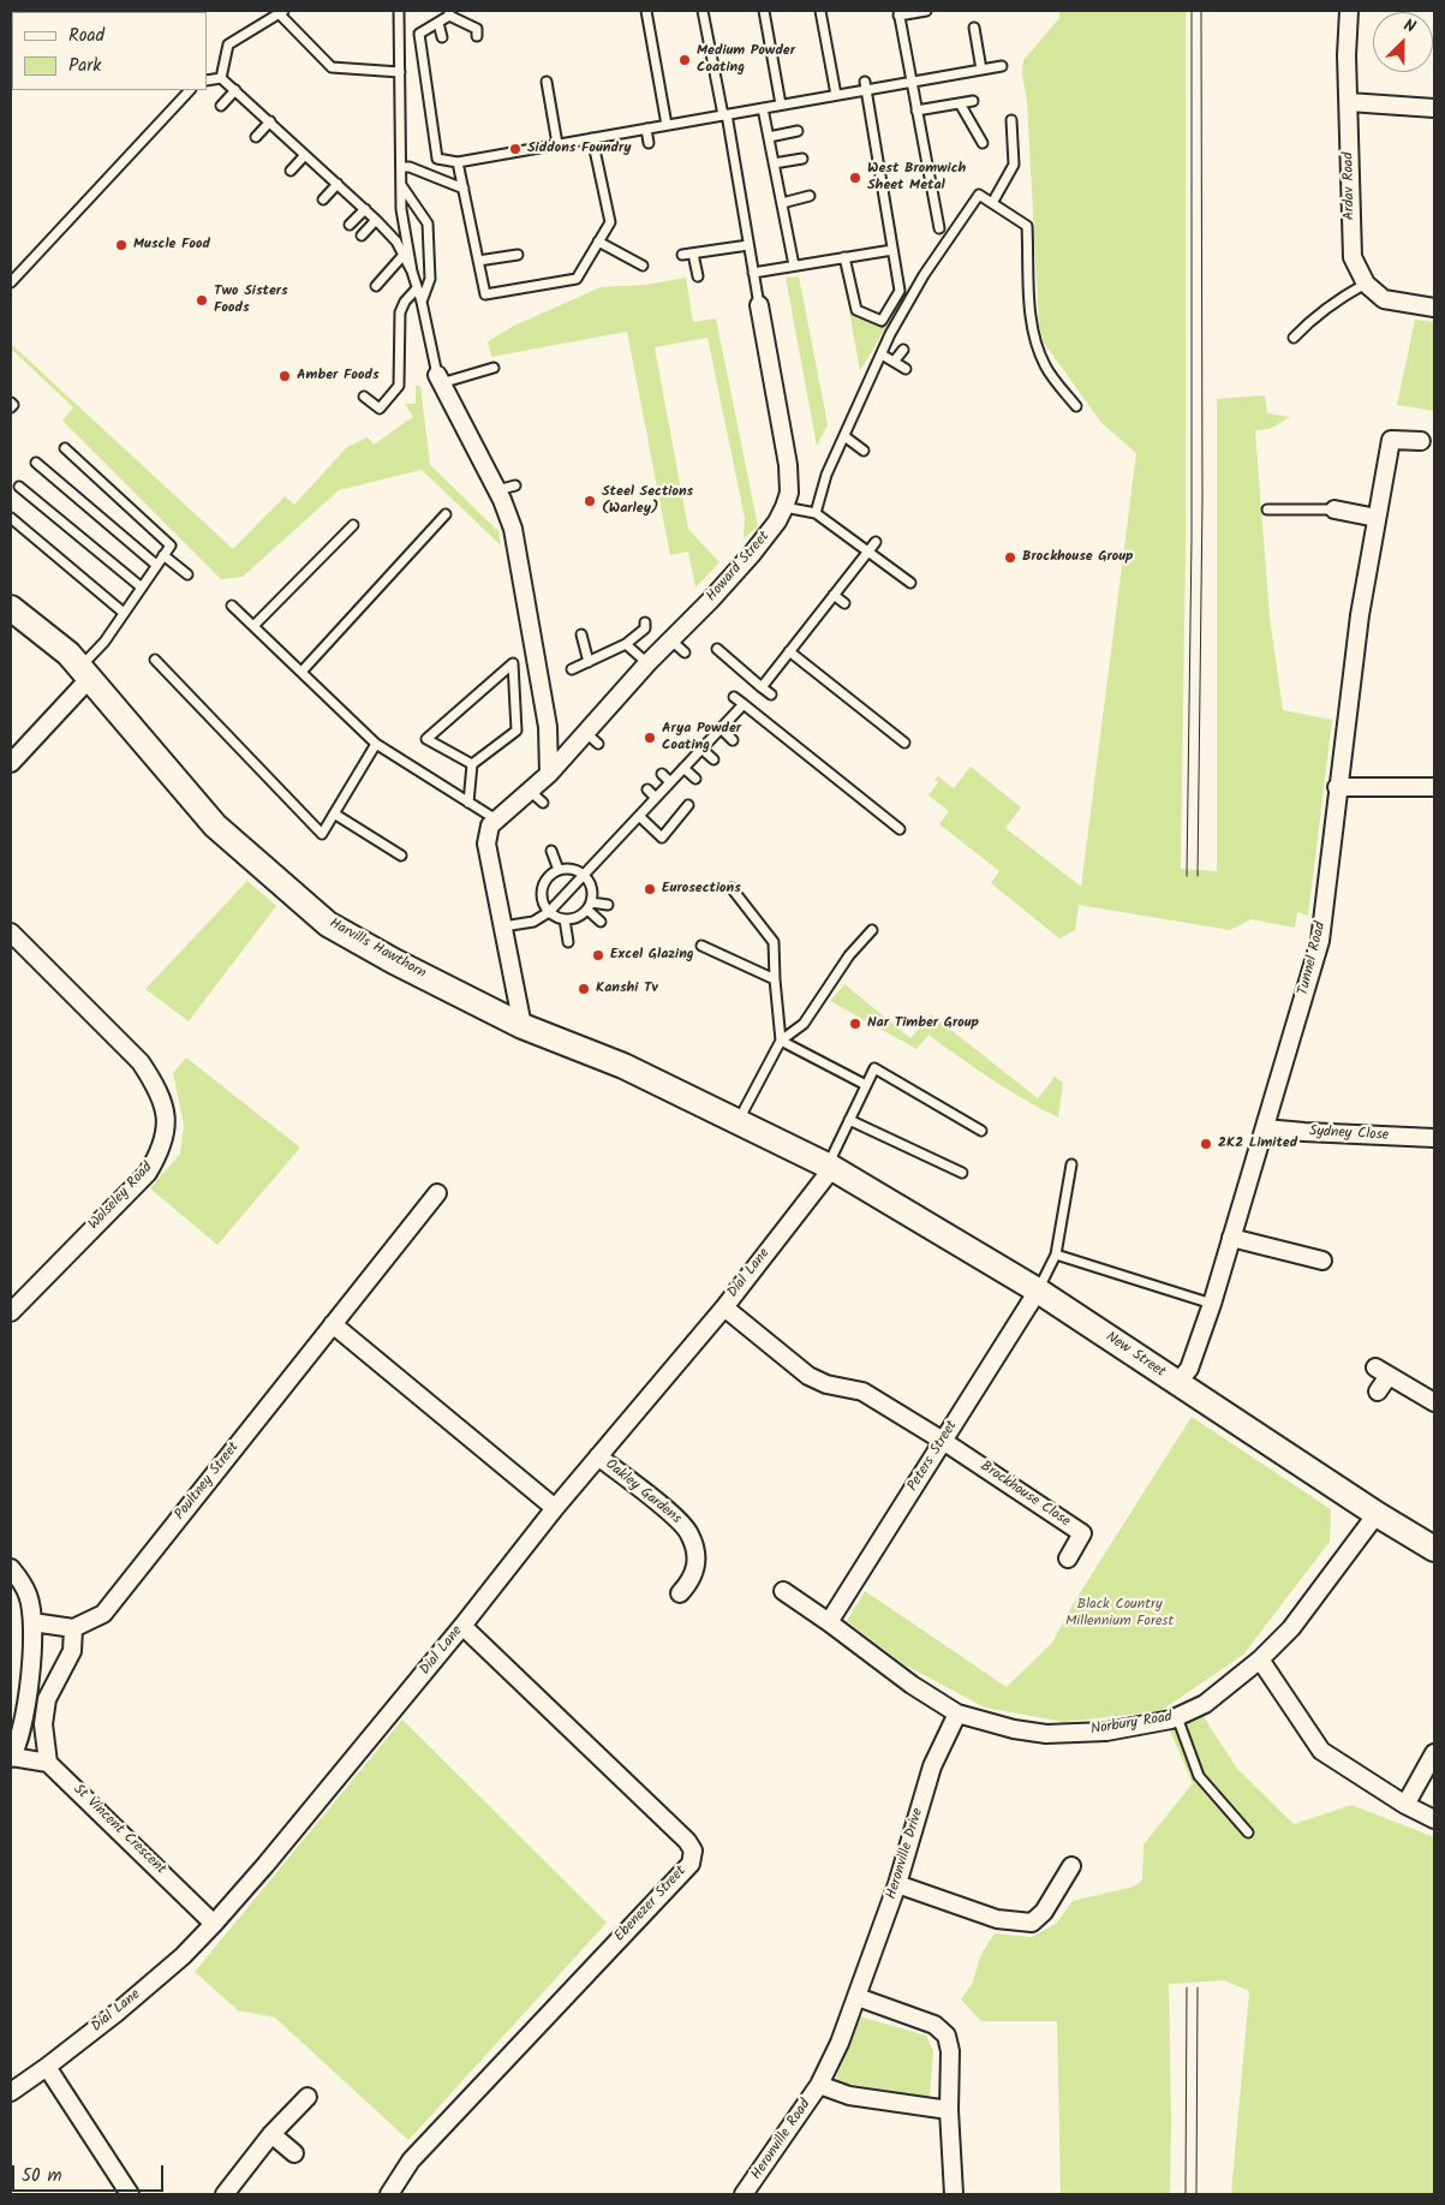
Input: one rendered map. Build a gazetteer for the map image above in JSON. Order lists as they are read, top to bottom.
{
  "streets": {
    "street": [
      "Ardav Road",
      "Howard Street",
      "Harvills Hawthorn",
      "Tunnel Road",
      "Sydney Close",
      "Wolseley Road",
      "Dial Lane",
      "New Street",
      "Peters Street",
      "Poultney Street",
      "Oakley Gardens",
      "Brockhouse Close",
      "Norbury Road",
      "St Vincent Crescent",
      "Heronville Drive",
      "Ebenezer Street",
      "Heronville Road"
    ]
  },
  "crossings": [
    ["Harvills Hawthorn", "Dial Lane"],
    ["Harvills Hawthorn", "New Street"],
    ["Tunnel Road", "Sydney Close"],
    ["Tunnel Road", "New Street"],
    ["Dial Lane", "New Street"],
    ["Dial Lane", "Oakley Gardens"],
    ["Dial Lane", "St Vincent Crescent"],
    ["Dial Lane", "Ebenezer Street"],
    ["New Street", "Peters Street"],
    ["New Street", "Norbury Road"],
    ["Peters Street", "Brockhouse Close"],
    ["Peters Street", "Norbury Road"],
    ["Norbury Road", "Heronville Drive"],
    ["Heronville Drive", "Heronville Road"]
  ],
  "parks": ["Black Country Millennium Forest"],
  "places": [
    "Medium Powder Coating",
    "Siddons Foundry",
    "West Bromwich Sheet Metal",
    "Muscle Food",
    "Two Sisters Foods",
    "Amber Foods",
    "Steel Sections (Warley)",
    "Brockhouse Group",
    "Arya Powder Coating",
    "Eurosections",
    "Excel Glazing",
    "Kanshi Tv",
    "Nar Timber Group",
    "2K2 Limited"
  ],
  "legend": ["Road", "Park"],
  "scale_bar": "50 m",
  "north": "top right"
}
